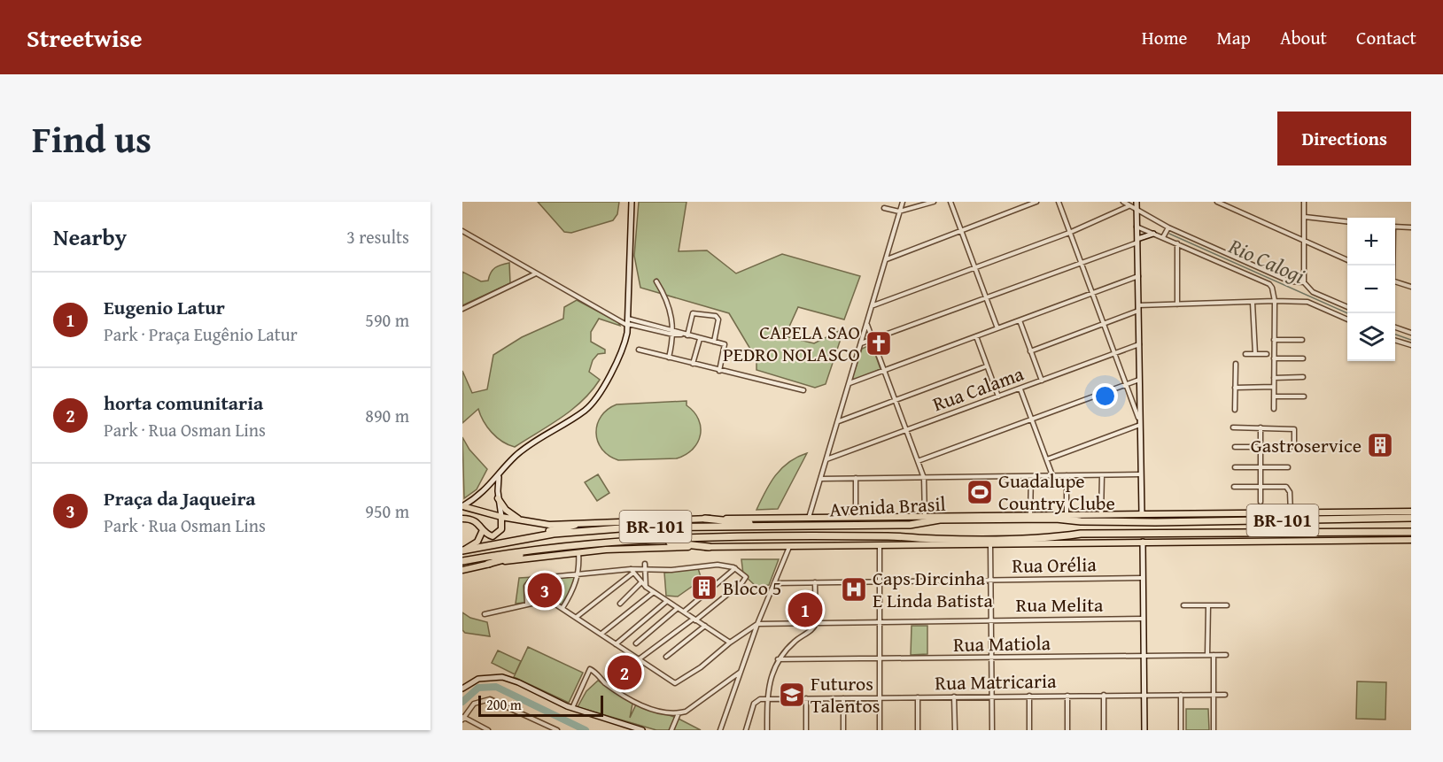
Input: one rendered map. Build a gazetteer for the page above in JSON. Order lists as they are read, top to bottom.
{
  "streets": {
    "highway": ["Avenida Brasil", "BR-101"],
    "street": [
      "Rua Calama",
      "Rua Orélia",
      "Rua Melita",
      "Rua Matiola",
      "Rua Matricaria"
    ]
  },
  "water": ["Rio Calogi"],
  "places": {
    "church": ["CAPELA SAO PEDRO NOLASCO"],
    "building": ["Gastroservice", "Bloco 5"],
    "sports": ["Guadalupe Country Clube"],
    "hospital": ["Caps Dircinha E Linda Batista"],
    "school or university": ["Futuros Talentos"]
  },
  "scale_bar": "200 m",
  "page": {
    "header": "Streetwise",
    "nav": [
      "Home",
      "Map",
      "About",
      "Contact"
    ],
    "title": "Find us",
    "buttons": "Directions",
    "heading": ["Nearby", "3 results"],
    "map_buttons": ["+", "−"],
    "list": [
      {
        "mark": "1",
        "name": "Eugenio Latur",
        "note": "Park · Praça Eugênio Latur",
        "value": "590 m"
      },
      {
        "mark": "2",
        "name": "horta comunitaria",
        "note": "Park · Rua Osman Lins",
        "value": "890 m"
      },
      {
        "mark": "3",
        "name": "Praça da Jaqueira",
        "note": "Park · Rua Osman Lins",
        "value": "950 m"
      }
    ],
    "pins": ["3", "1", "2"],
    "scale": "200 m"
  }
}
